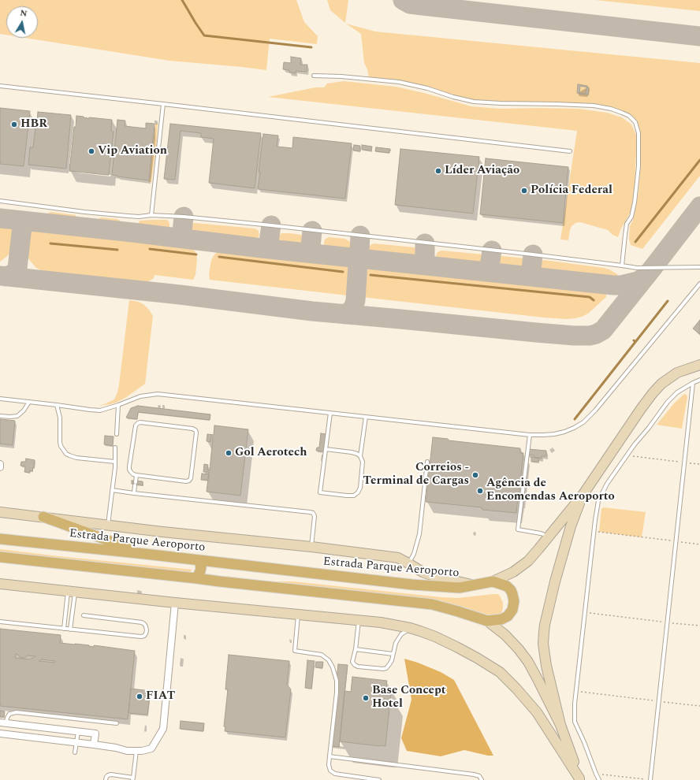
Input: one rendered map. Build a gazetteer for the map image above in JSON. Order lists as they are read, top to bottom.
{
  "streets": {
    "main road": ["Estrada Parque Aeroporto"]
  },
  "places": [
    "HBR",
    "Vip Aviation",
    "Líder Aviação",
    "Polícia Federal",
    "Gol Aerotech",
    "Correios - Terminal de Cargas",
    "Agência de Encomendas Aeroporto",
    "FIAT",
    "Base Concept Hotel"
  ],
  "north": "top"
}
